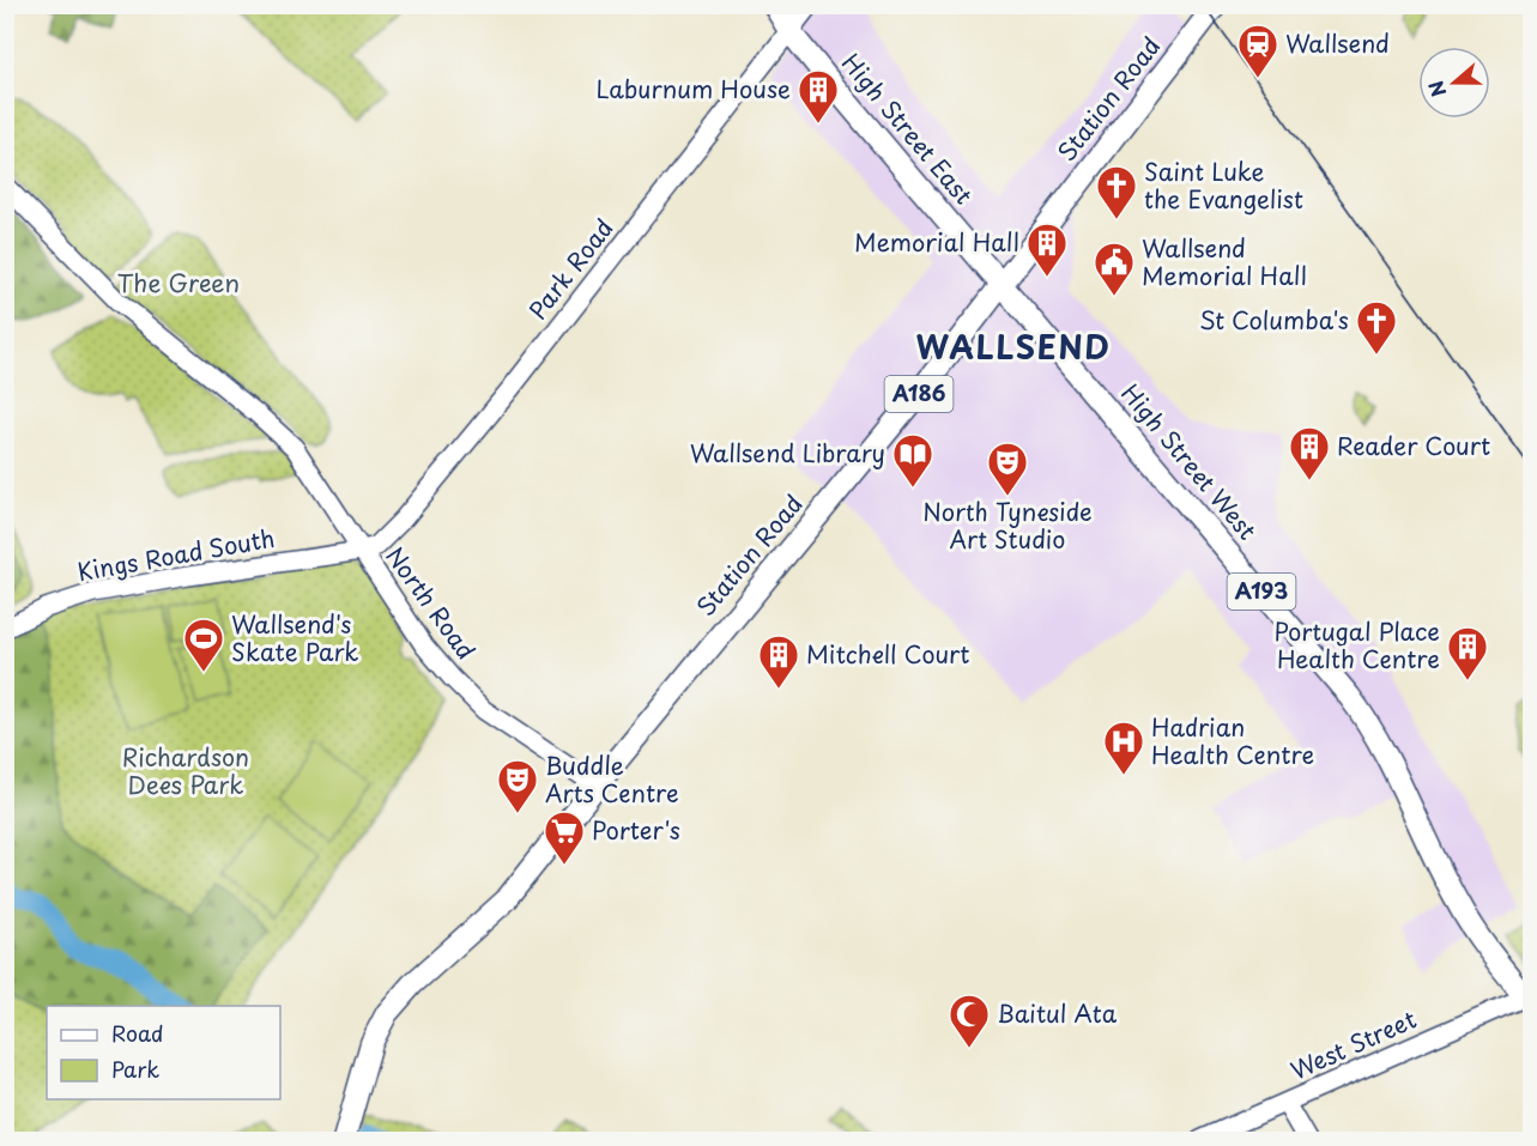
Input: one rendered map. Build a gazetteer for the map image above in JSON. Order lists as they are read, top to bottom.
{
  "streets": {
    "main road": [
      "Station Road",
      "High Street East",
      "A186",
      "High Street West",
      "A193"
    ],
    "street": [
      "Park Road",
      "Kings Road South",
      "North Road",
      "West Street"
    ]
  },
  "crossings": [
    ["Station Road", "High Street East"],
    ["Station Road", "High Street West"],
    ["Station Road", "North Road"],
    ["High Street East", "Park Road"],
    ["High Street East", "High Street West"],
    ["Park Road", "Kings Road South"],
    ["Park Road", "North Road"],
    ["High Street West", "West Street"],
    ["Kings Road South", "North Road"]
  ],
  "districts": ["WALLSEND"],
  "parks": ["The Green", "Richardson Dees Park"],
  "places": {
    "station": ["Wallsend"],
    "building": [
      "Laburnum House",
      "Memorial Hall",
      "Reader Court",
      "Portugal Place Health Centre",
      "Mitchell Court"
    ],
    "church": ["Saint Luke the Evangelist", "St Columba's"],
    "public building": ["Wallsend Memorial Hall"],
    "library": ["Wallsend Library"],
    "theatre": ["North Tyneside Art Studio", "Buddle Arts Centre"],
    "sports": ["Wallsend's Skate Park"],
    "hospital": ["Hadrian Health Centre"],
    "supermarket": ["Porter's"],
    "mosque": ["Baitul Ata"]
  },
  "legend": ["Road", "Park"],
  "north": "left"
}
